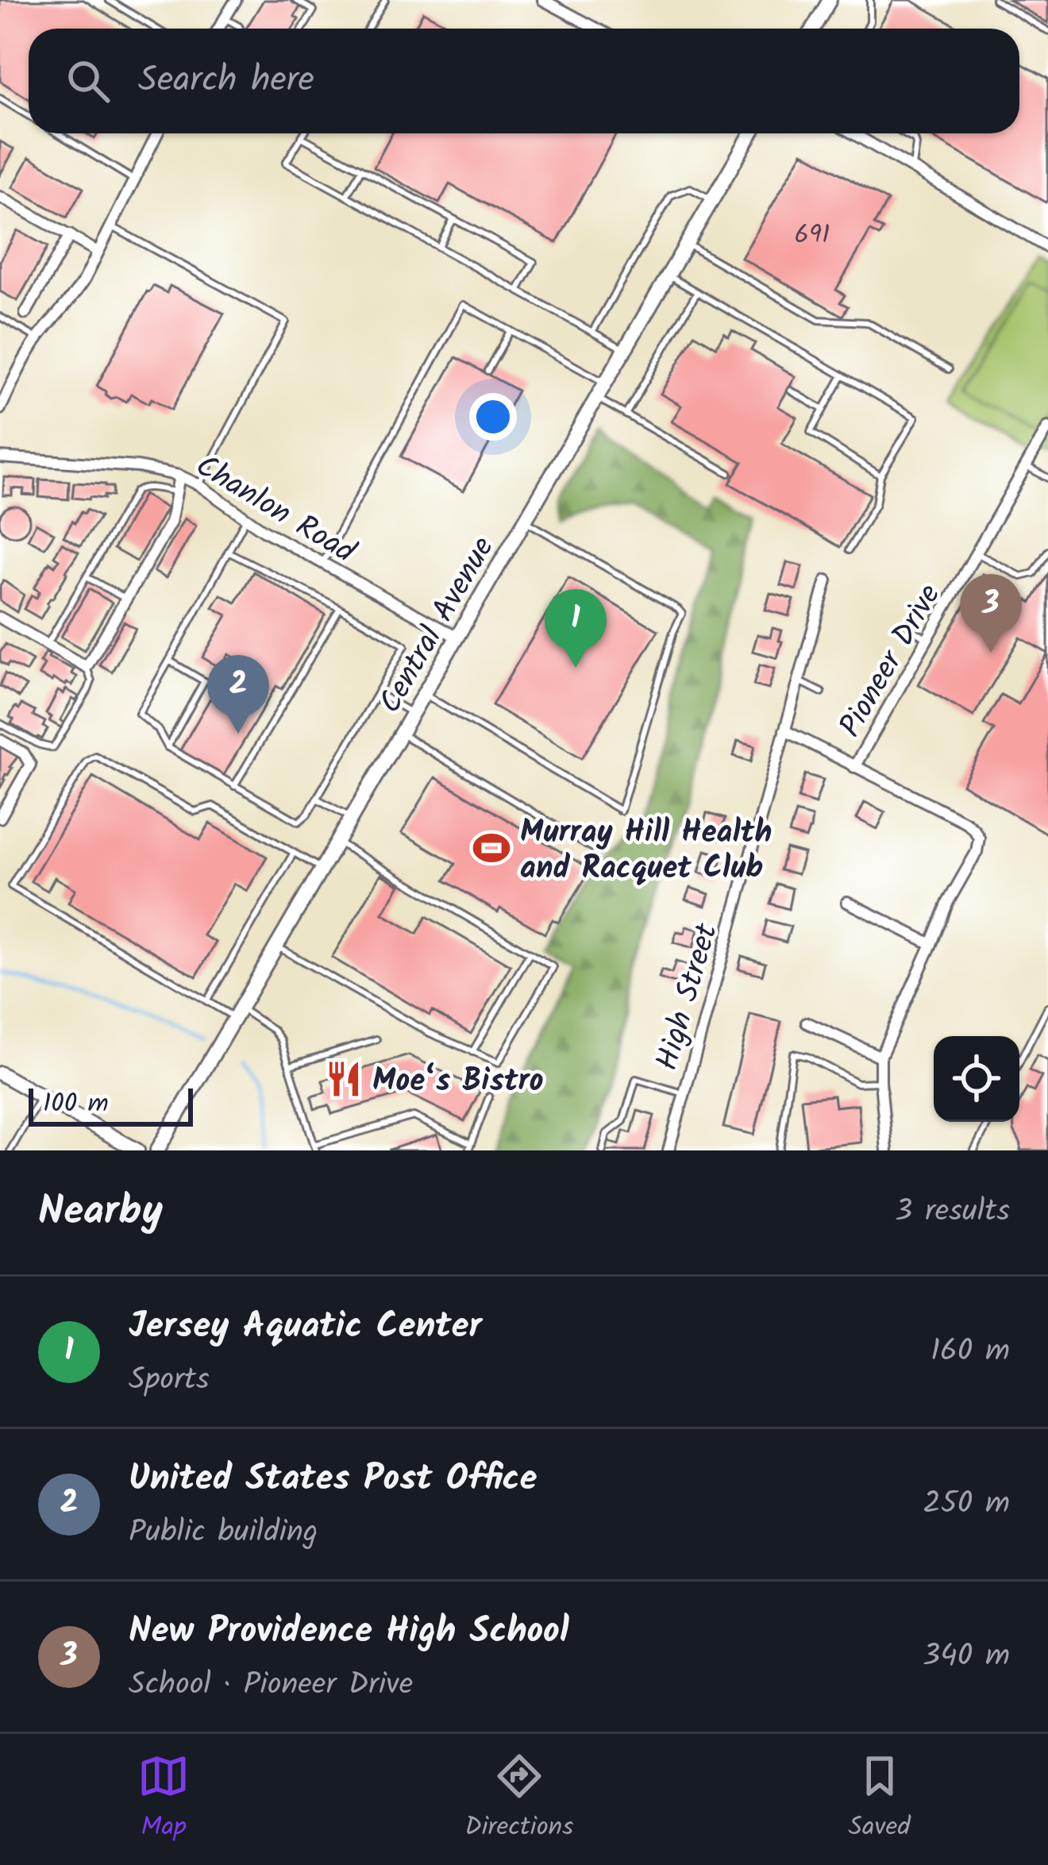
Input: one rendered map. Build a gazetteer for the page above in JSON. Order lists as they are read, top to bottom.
{
  "streets": {
    "street": [
      "Chanlon Road",
      "Central Avenue",
      "Pioneer Drive",
      "High Street"
    ]
  },
  "crossings": [
    ["Chanlon Road", "Central Avenue"]
  ],
  "places": {
    "sports": ["Murray Hill Health and Racquet Club"],
    "restaurant": ["Moe‘s Bistro"]
  },
  "house_numbers": ["691"],
  "scale_bar": "100 m",
  "page": {
    "search": "Search here",
    "pins": ["3", "1", "2"],
    "scale": "100 m",
    "heading": ["Nearby", "3 results"],
    "list": [
      {
        "mark": "1",
        "name": "Jersey Aquatic Center",
        "note": "Sports",
        "value": "160 m"
      },
      {
        "mark": "2",
        "name": "United States Post Office",
        "note": "Public building",
        "value": "250 m"
      },
      {
        "mark": "3",
        "name": "New Providence High School",
        "note": "School · Pioneer Drive",
        "value": "340 m"
      }
    ],
    "nav": ["Map", "Directions", "Saved"]
  }
}
